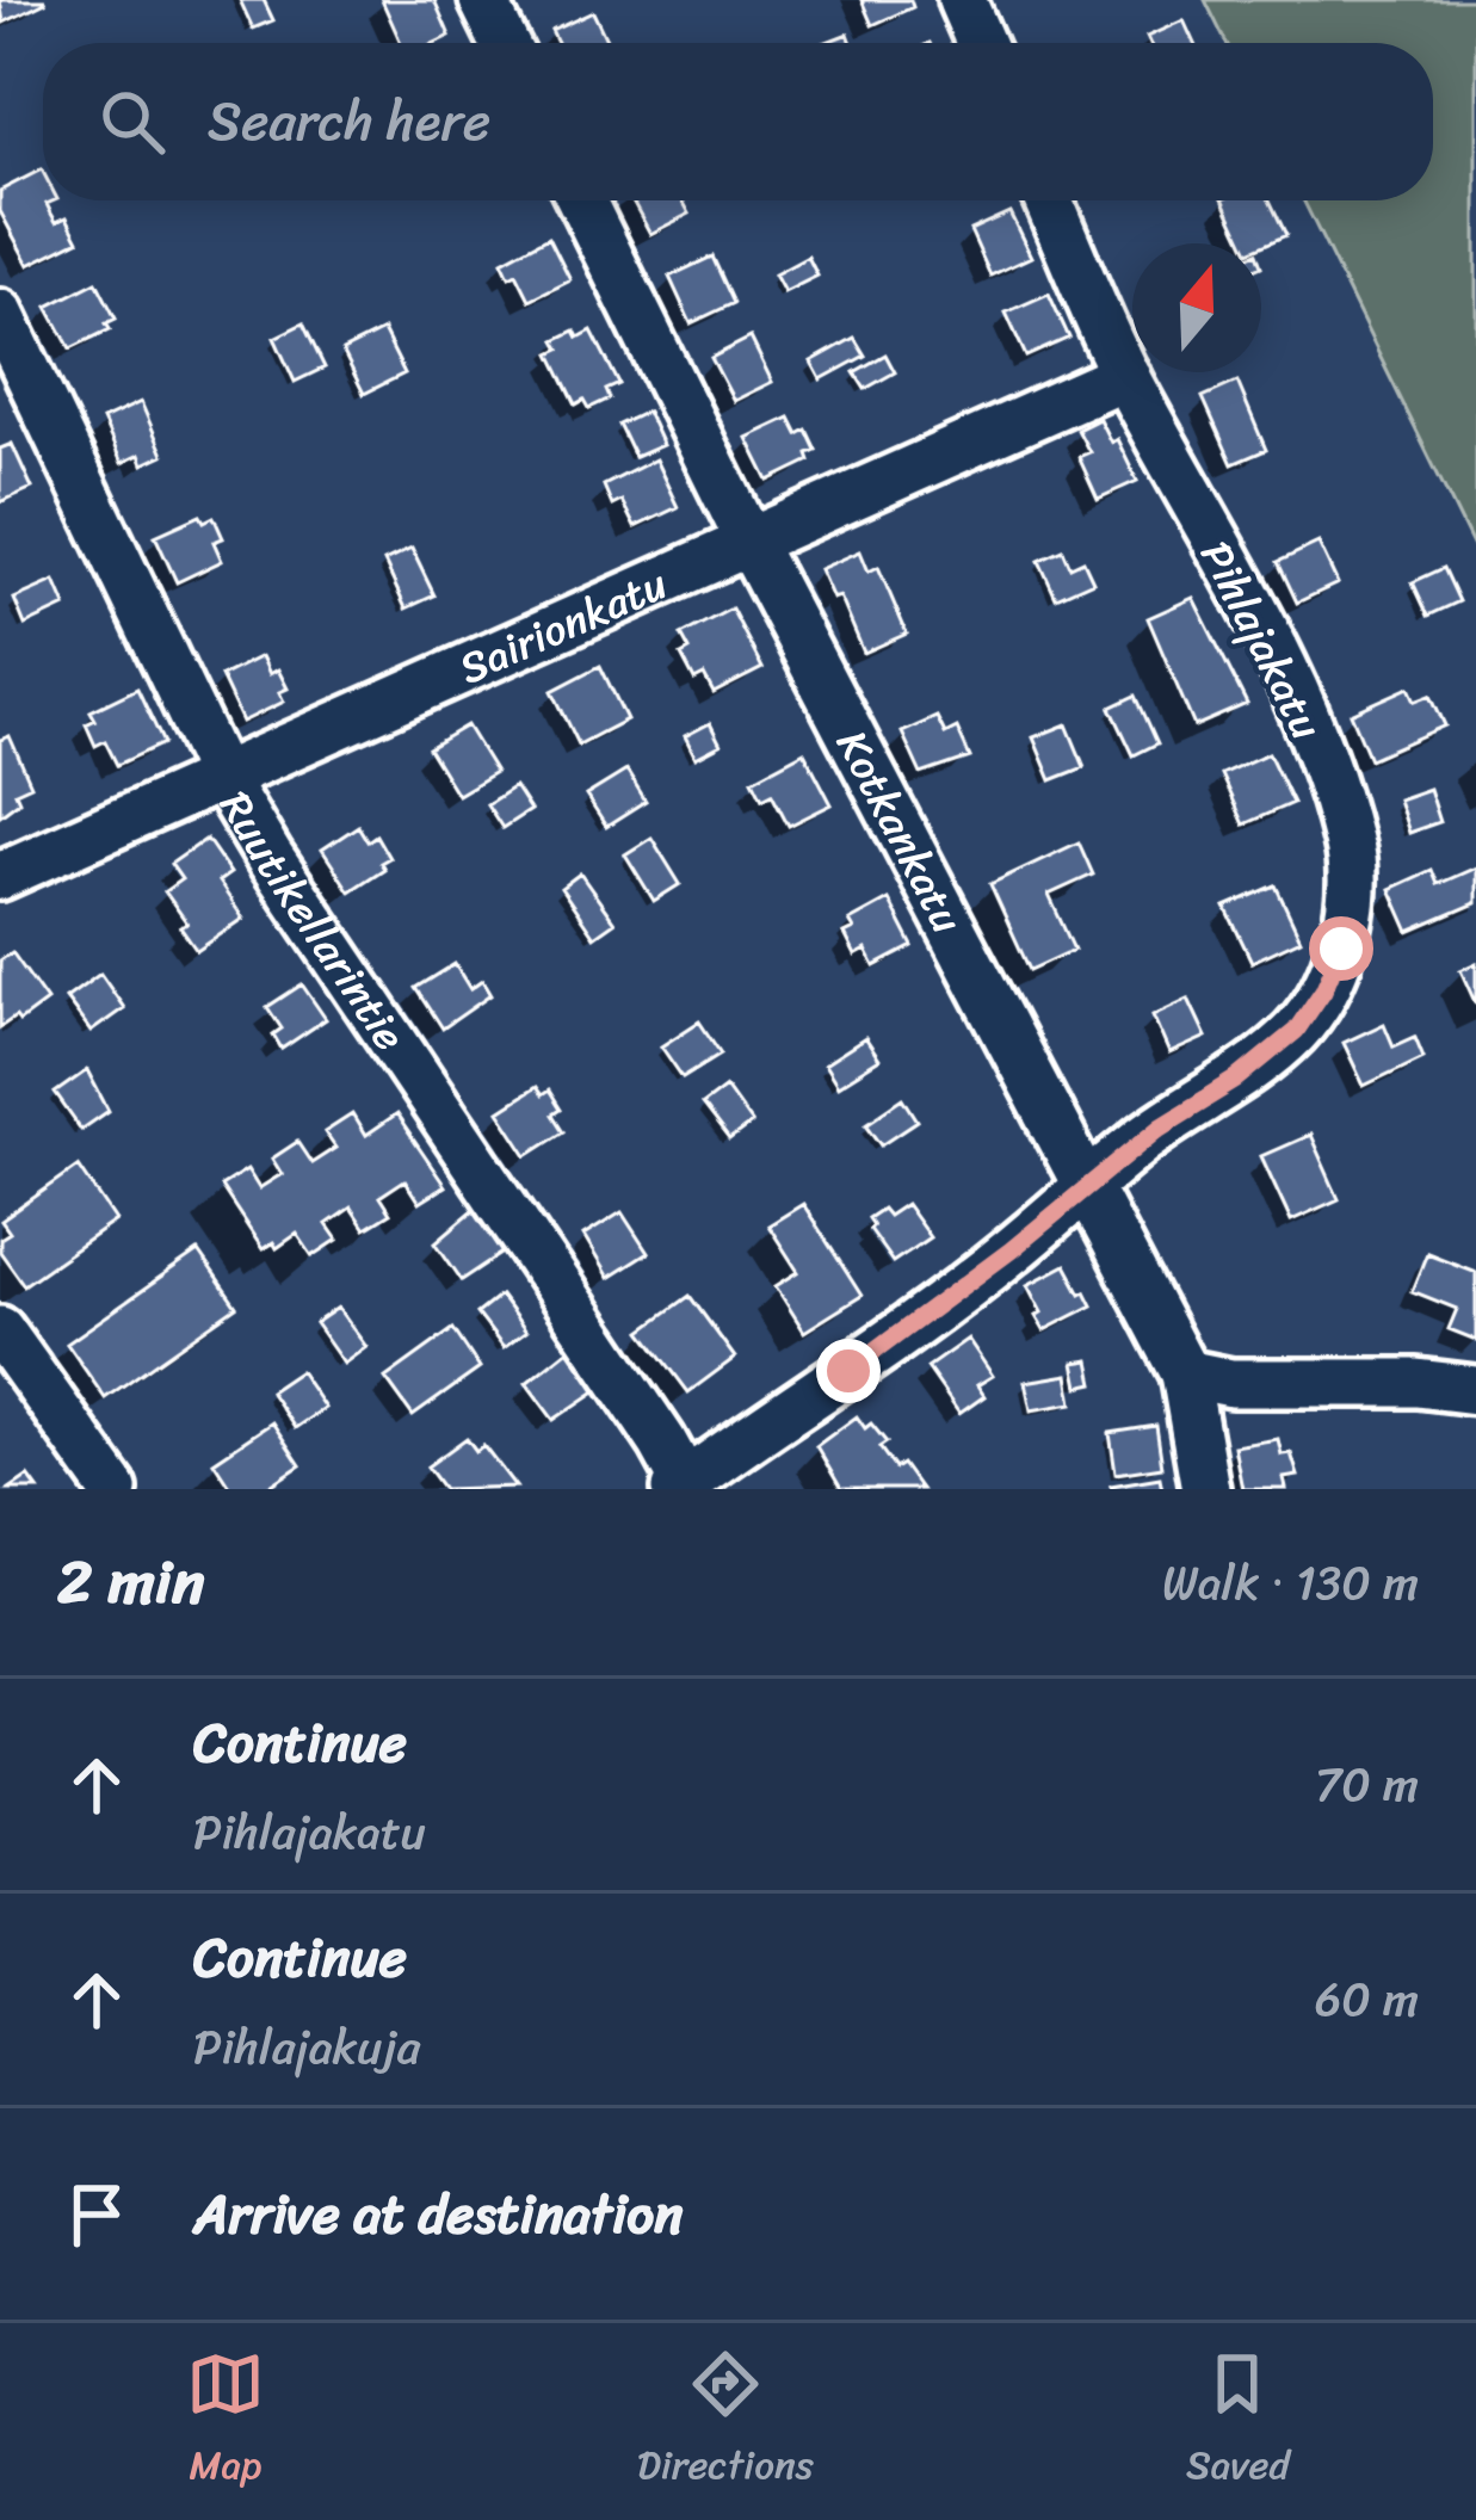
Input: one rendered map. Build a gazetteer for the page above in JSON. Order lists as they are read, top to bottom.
{
  "streets": {
    "street": [
      "Sairionkatu",
      "Pihlajakatu",
      "Kotkankatu",
      "Ruutikellarintie"
    ]
  },
  "crossings": [
    ["Sairionkatu", "Pihlajakatu"],
    ["Sairionkatu", "Kotkankatu"],
    ["Sairionkatu", "Ruutikellarintie"],
    ["Pihlajakatu", "Kotkankatu"],
    ["Pihlajakatu", "Ruutikellarintie"]
  ],
  "north": "top",
  "page": {
    "search": "Search here",
    "heading": ["2 min", "Walk · 130 m"],
    "list": [
      ["Continue", "Pihlajakatu", "70 m"],
      ["Continue", "Pihlajakuja", "60 m"],
      "Arrive at destination"
    ],
    "nav": ["Map", "Directions", "Saved"]
  }
}
